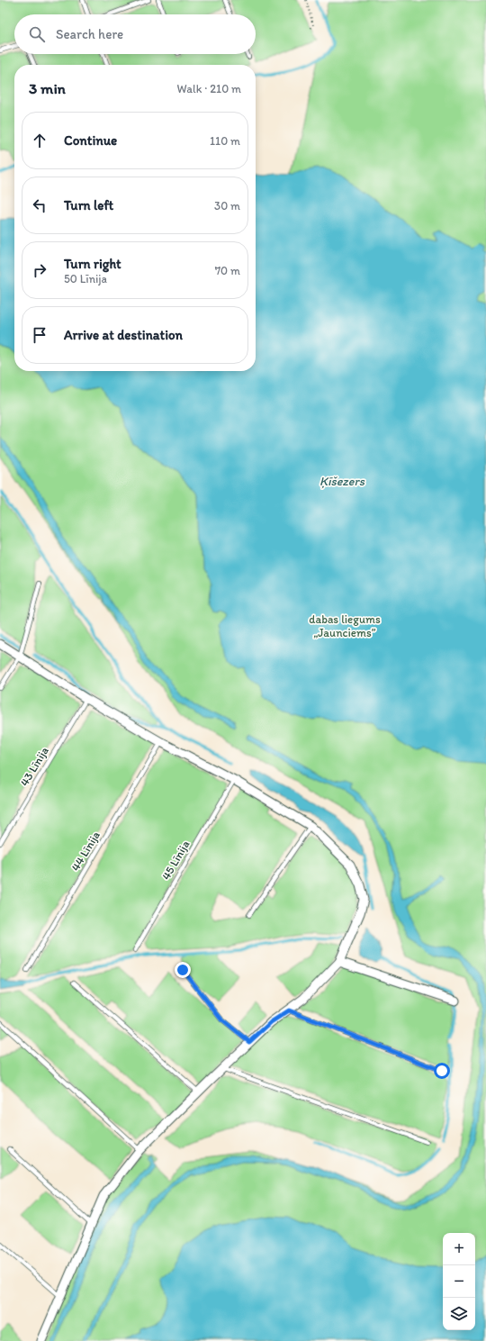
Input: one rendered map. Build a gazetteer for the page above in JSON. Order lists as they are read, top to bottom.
{
  "streets": {
    "lane": ["43 Līnija", "44 Līnija", "45 Līnija"]
  },
  "water": ["Ķīšezers"],
  "parks": ["dabas liegums „Jaunciems”"],
  "page": {
    "search": "Search here",
    "heading": ["3 min", "Walk · 210 m"],
    "list": [
      ["Continue", "110 m"],
      ["Turn left", "30 m"],
      ["Turn right", "50 Līnija", "70 m"],
      "Arrive at destination"
    ],
    "map_buttons": ["+", "−"]
  }
}
